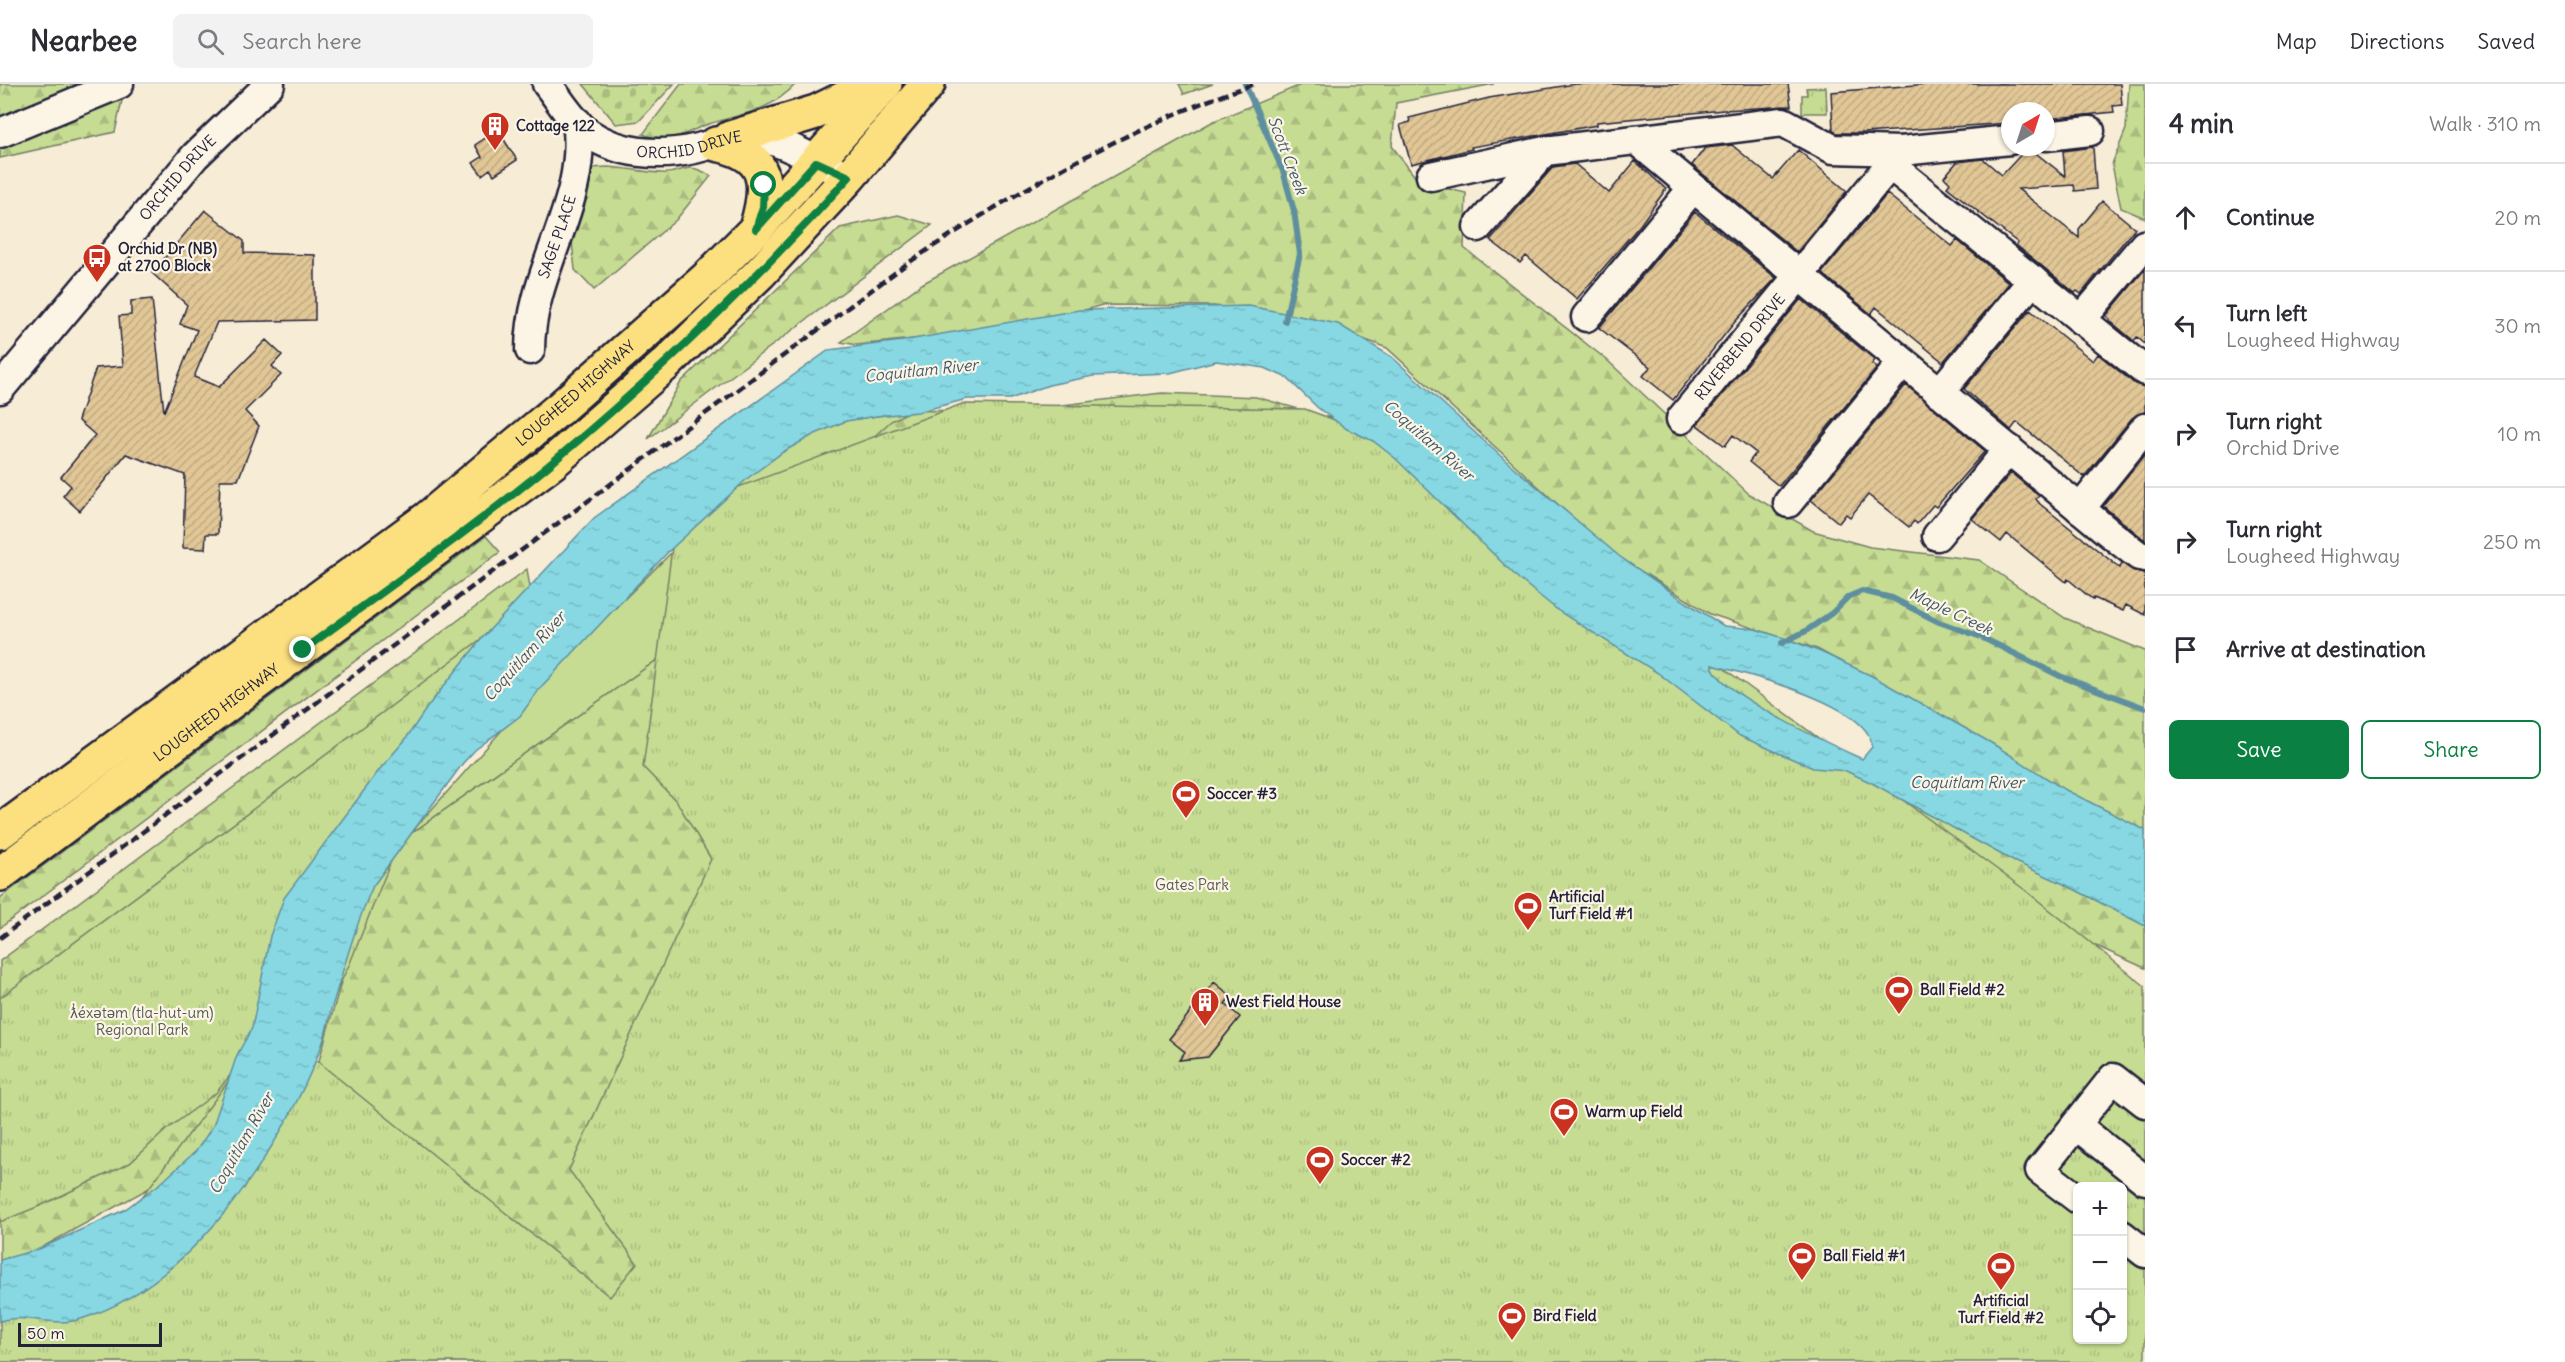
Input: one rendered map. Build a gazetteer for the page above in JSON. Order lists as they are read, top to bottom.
{
  "streets": {
    "main road": ["LOUGHEED HIGHWAY"],
    "street": ["ORCHID DRIVE", "SAGE PLACE", "RIVERBEND DRIVE"]
  },
  "crossings": [
    ["ORCHID DRIVE", "SAGE PLACE"],
    ["ORCHID DRIVE", "LOUGHEED HIGHWAY"]
  ],
  "water": ["Scott Creek", "Coquitlam River", "Maple Creek"],
  "parks": ["Gates Park", "ƛ̓éxətəm (tla-hut-um) Regional Park"],
  "places": {
    "building": ["Cottage 122", "West Field House"],
    "bus stop": ["Orchid Dr (NB) at 2700 Block"],
    "sports": [
      "Soccer #3",
      "Artificial Turf Field #1",
      "Ball Field #2",
      "Warm up Field",
      "Soccer #2",
      "Ball Field #1",
      "Artificial Turf Field #2",
      "Bird Field"
    ]
  },
  "scale_bar": "50 m",
  "north": "top right",
  "page": {
    "header": "Nearbee",
    "search": "Search here",
    "nav": ["Map", "Directions", "Saved"],
    "heading": ["4 min", "Walk · 310 m"],
    "list": [
      ["Continue", "20 m"],
      ["Turn left", "Lougheed Highway", "30 m"],
      ["Turn right", "Orchid Drive", "10 m"],
      ["Turn right", "Lougheed Highway", "250 m"],
      "Arrive at destination"
    ],
    "buttons": ["Save", "Share"],
    "map_buttons": ["+", "−"],
    "scale": "50 m"
  }
}
